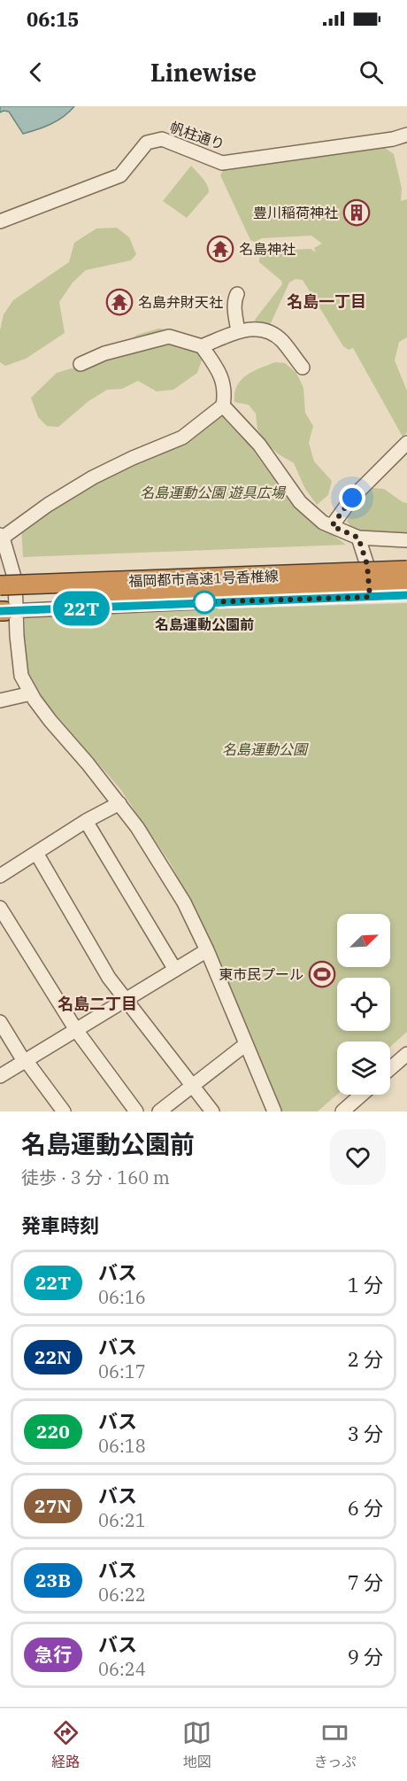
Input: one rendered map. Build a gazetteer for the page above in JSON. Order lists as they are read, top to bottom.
{
  "streets": {
    "highway": ["福岡都市高速1号香椎線"],
    "street": ["帆柱通り"]
  },
  "districts": ["名島一丁目", "名島二丁目"],
  "parks": ["名島運動公園 遊具広場", "名島運動公園"],
  "places": {
    "building": ["豊川稲荷神社"],
    "temple": ["名島神社", "名島弁財天社"],
    "other": ["名島運動公園前"],
    "sports": ["東市民プール"]
  },
  "lines": ["bus line 22T"],
  "north": "top right",
  "page": {
    "status": "06:15",
    "header": "Linewise",
    "on_map": "22T",
    "heading": [
      ["名島運動公園前", "徒歩 · 3 分 · 160 m"],
      "発車時刻"
    ],
    "list": [
      {
        "mark": "22T",
        "name": "バス",
        "note": "06:16",
        "value": "1 分"
      },
      {
        "mark": "22N",
        "name": "バス",
        "note": "06:17",
        "value": "2 分"
      },
      {
        "mark": "220",
        "name": "バス",
        "note": "06:18",
        "value": "3 分"
      },
      {
        "mark": "27N",
        "name": "バス",
        "note": "06:21",
        "value": "6 分"
      },
      {
        "mark": "23B",
        "name": "バス",
        "note": "06:22",
        "value": "7 分"
      },
      {
        "mark": "急行",
        "name": "バス",
        "note": "06:24",
        "value": "9 分"
      }
    ],
    "tabs": ["経路", "地図", "きっぷ"]
  }
}
